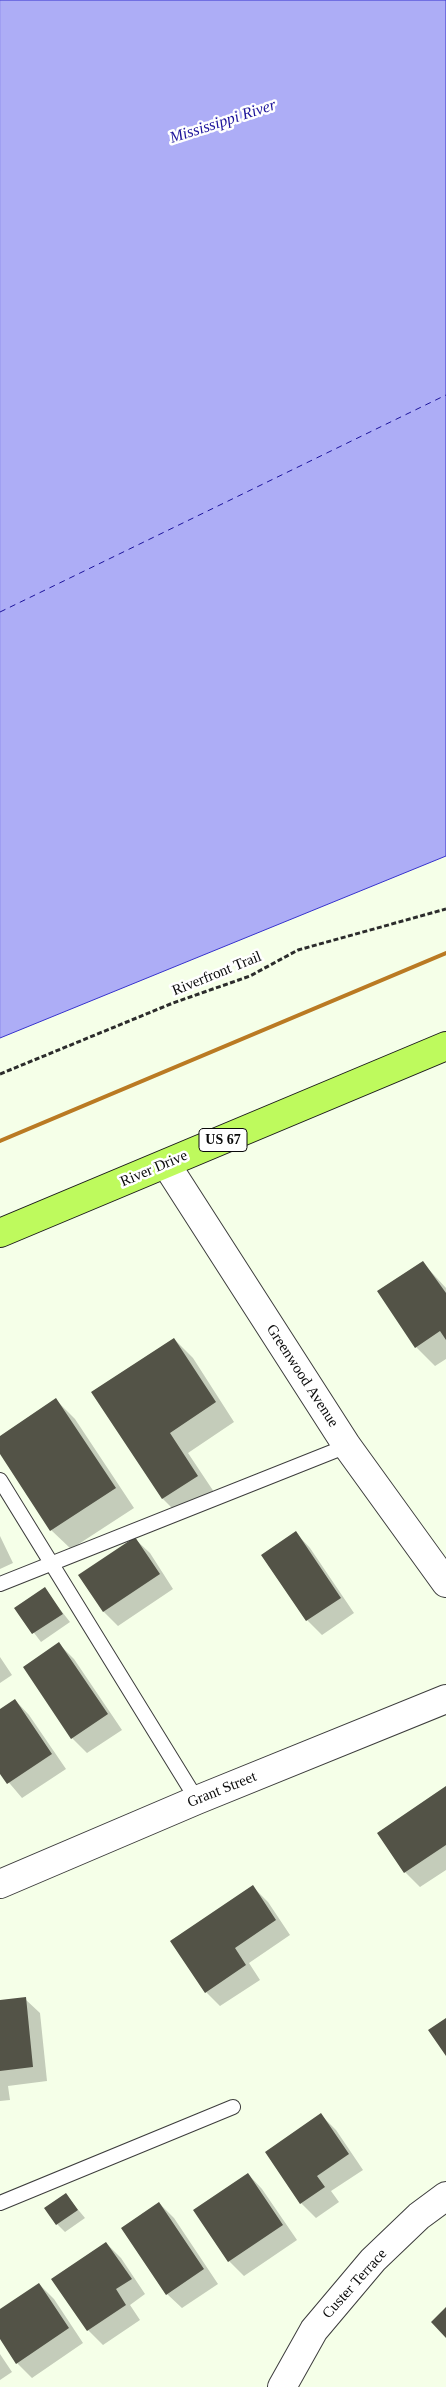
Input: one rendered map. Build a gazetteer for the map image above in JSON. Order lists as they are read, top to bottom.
{
  "streets": {
    "main road": ["US 67", "River Drive"],
    "street": ["Greenwood Avenue", "Grant Street", "Custer Terrace"],
    "path": ["Riverfront Trail"]
  },
  "crossings": [
    ["River Drive", "Greenwood Avenue"]
  ],
  "water": ["Mississippi River"]
}
